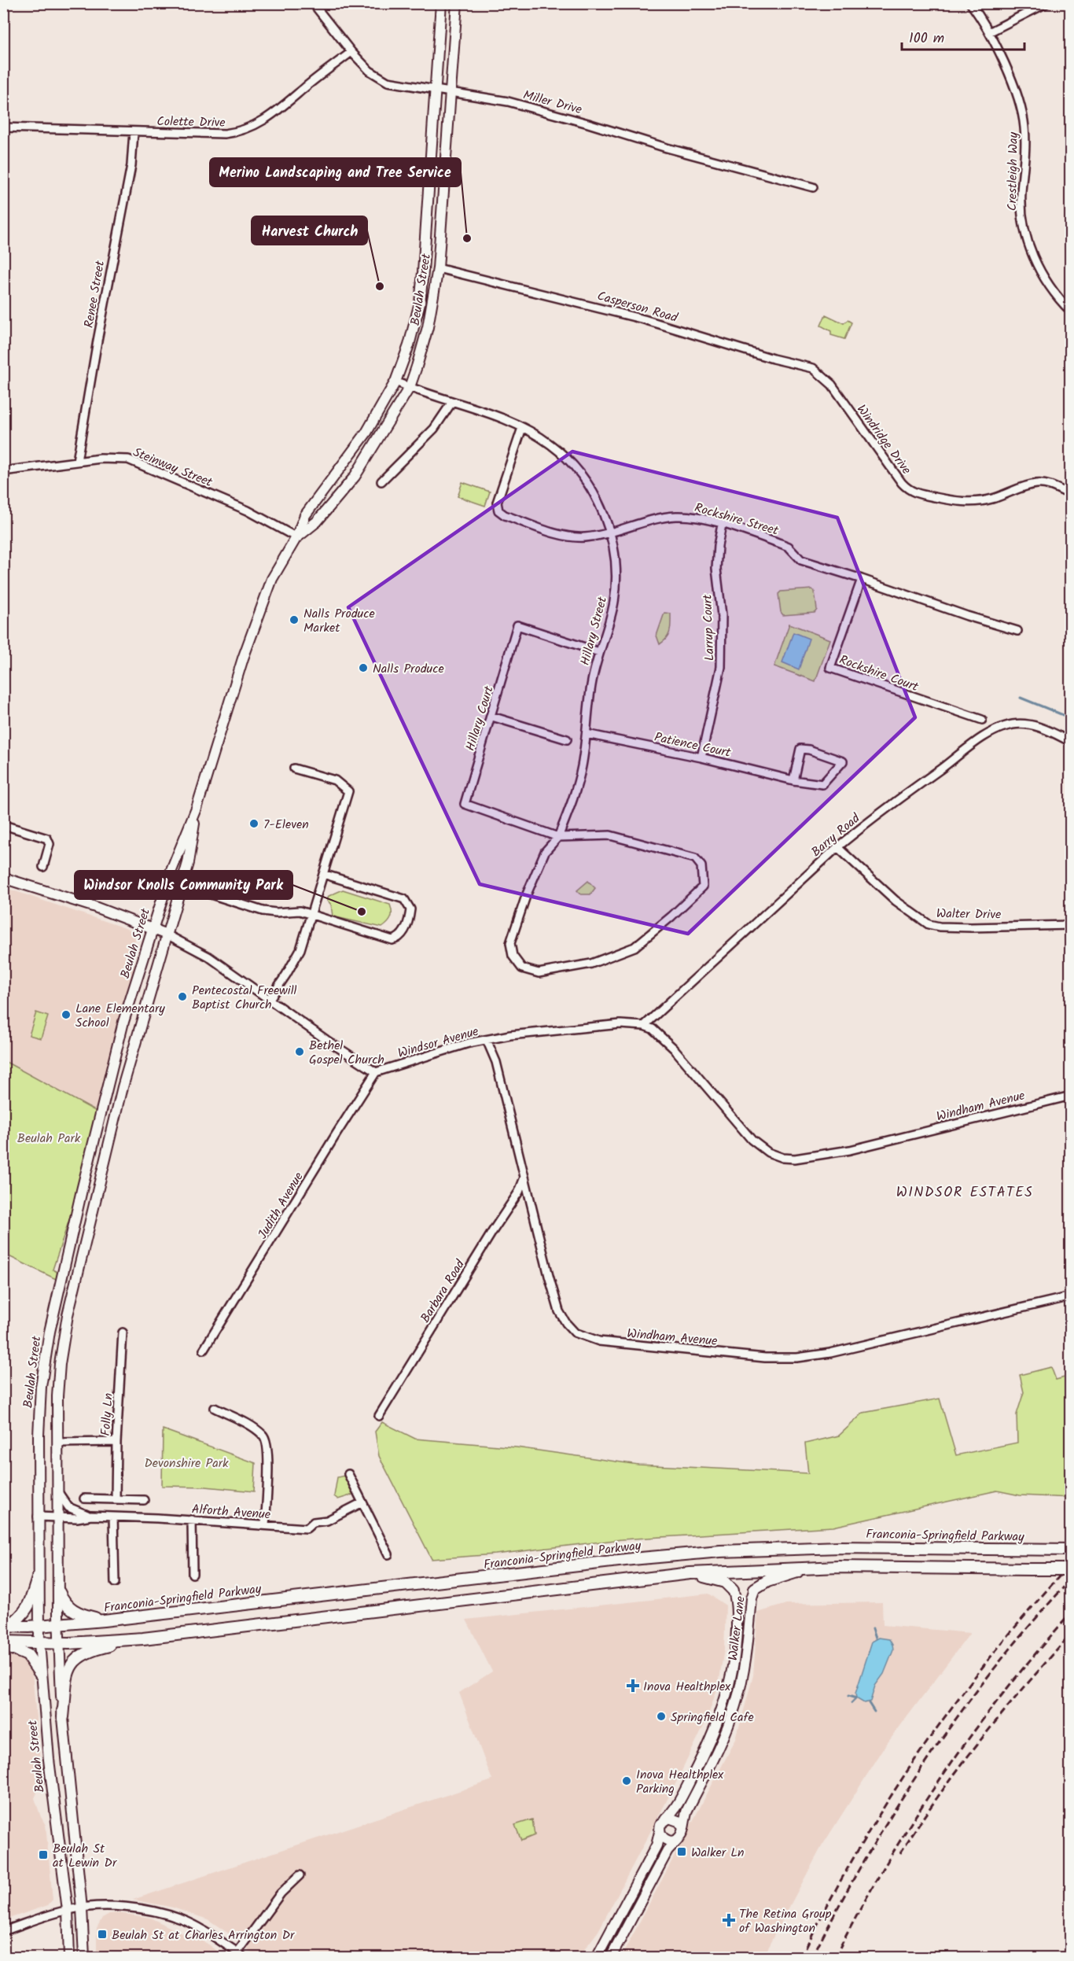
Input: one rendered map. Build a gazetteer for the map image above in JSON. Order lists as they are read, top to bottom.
{
  "streets": {
    "main road": ["Beulah Street", "Franconia-Springfield Parkway", "Walker Lane"],
    "street": [
      "Miller Drive",
      "Colette Drive",
      "Crestleigh Way",
      "Renee Street",
      "Casperson Road",
      "Windridge Drive",
      "Steinway Street",
      "Rockshire Street",
      "Larrup Court",
      "Hillary Street",
      "Rockshire Court",
      "Hillary Court",
      "Patience Court",
      "Barry Road",
      "Walter Drive",
      "Windsor Avenue",
      "Windham Avenue",
      "Judith Avenue",
      "Barbara Road",
      "Folly Ln",
      "Alforth Avenue"
    ]
  },
  "crossings": [
    ["Miller Drive", "Colette Drive"],
    ["Miller Drive", "Beulah Street"],
    ["Colette Drive", "Renee Street"],
    ["Beulah Street", "Casperson Road"],
    ["Beulah Street", "Steinway Street"],
    ["Beulah Street", "Hillary Street"],
    ["Beulah Street", "Alforth Avenue"],
    ["Beulah Street", "Franconia-Springfield Parkway"],
    ["Renee Street", "Steinway Street"],
    ["Casperson Road", "Windridge Drive"],
    ["Rockshire Street", "Larrup Court"],
    ["Rockshire Street", "Hillary Street"],
    ["Rockshire Street", "Rockshire Court"],
    ["Larrup Court", "Patience Court"],
    ["Hillary Street", "Hillary Court"],
    ["Hillary Street", "Patience Court"],
    ["Barry Road", "Walter Drive"],
    ["Barry Road", "Windsor Avenue"],
    ["Barry Road", "Windham Avenue"],
    ["Windsor Avenue", "Windham Avenue"],
    ["Windsor Avenue", "Judith Avenue"],
    ["Windham Avenue", "Barbara Road"]
  ],
  "districts": ["WINDSOR ESTATES"],
  "parks": ["Beulah Park", "Devonshire Park"],
  "places": {
    "other": [
      "Merino Landscaping and Tree Service",
      "Harvest Church",
      "Nalls Produce Market",
      "Nalls Produce",
      "7-Eleven",
      "Windsor Knolls Community Park",
      "Pentecostal Freewill Baptist Church",
      "Lane Elementary School",
      "Bethel Gospel Church",
      "Springfield Cafe",
      "Inova Healthplex Parking"
    ],
    "health": ["Inova Healthplex", "The Retina Group of Washington"],
    "transit": ["Walker Ln", "Beulah St at Lewin Dr", "Beulah St at Charles Arrington Dr"]
  },
  "scale_bar": "100 m"
}
